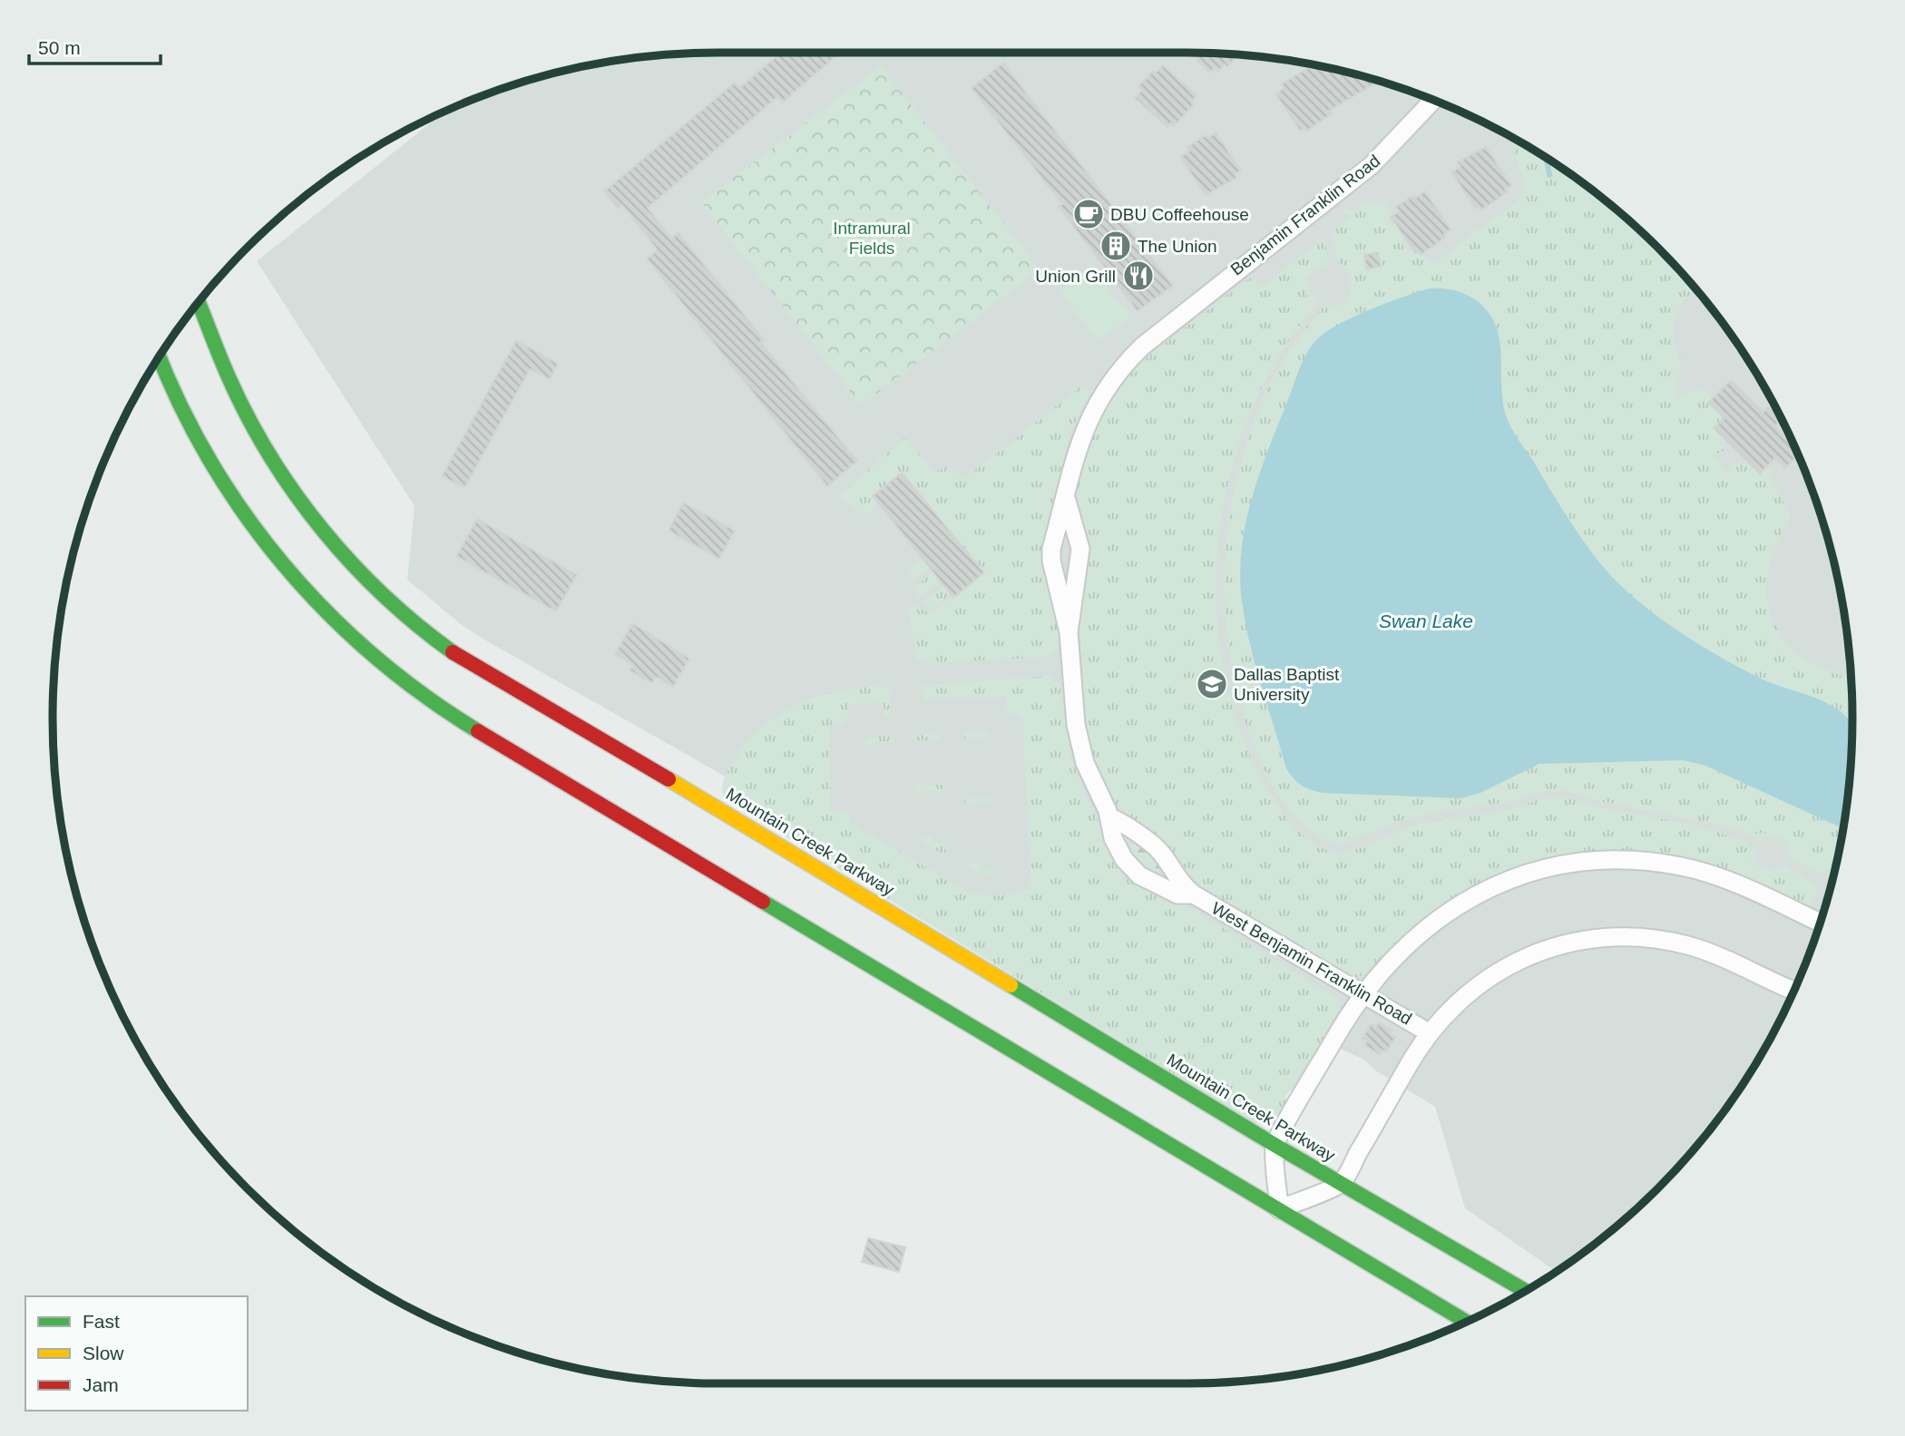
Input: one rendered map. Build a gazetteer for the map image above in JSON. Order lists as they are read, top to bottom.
{
  "streets": {
    "main road": ["Mountain Creek Parkway"],
    "street": ["Benjamin Franklin Road", "West Benjamin Franklin Road"]
  },
  "crossings": [
    ["Benjamin Franklin Road", "West Benjamin Franklin Road"]
  ],
  "water": ["Swan Lake"],
  "parks": ["Intramural Fields"],
  "places": {
    "cafe": ["DBU Coffeehouse"],
    "building": ["The Union"],
    "restaurant": ["Union Grill"],
    "school or university": ["Dallas Baptist University"]
  },
  "legend": ["Fast", "Slow", "Jam"],
  "scale_bar": "50 m"
}
